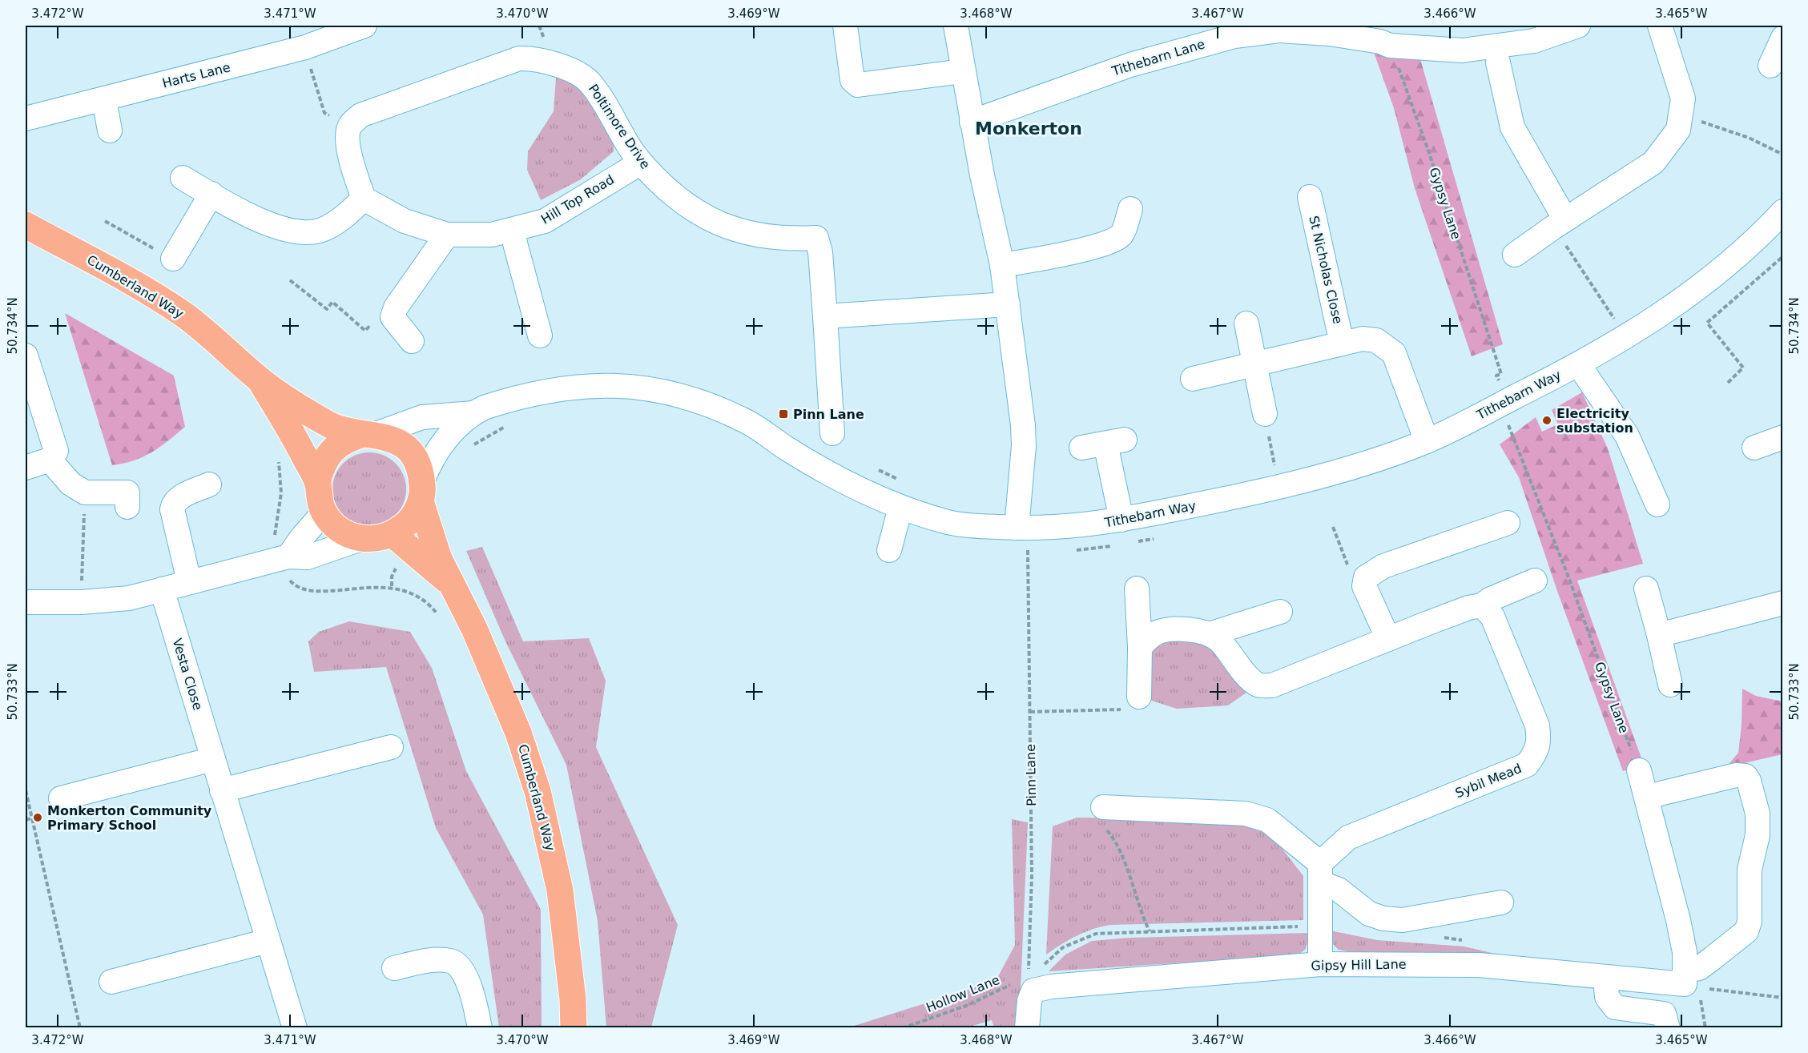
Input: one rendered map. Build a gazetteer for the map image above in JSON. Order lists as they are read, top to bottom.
{
  "streets": {
    "main road": ["Cumberland Way"],
    "street": [
      "Tithebarn Lane",
      "Harts Lane",
      "Poltimore Drive",
      "Hill Top Road",
      "St Nicholas Close",
      "Tithebarn Way",
      "Vesta Close",
      "Sybil Mead",
      "Gipsy Hill Lane"
    ],
    "path": ["Gypsy Lane", "Pinn Lane", "Hollow Lane"]
  },
  "crossings": [
    ["Tithebarn Lane", "Gypsy Lane"],
    ["Poltimore Drive", "Hill Top Road"],
    ["Cumberland Way", "Tithebarn Way"],
    ["Pinn Lane", "Gipsy Hill Lane"],
    ["Pinn Lane", "Hollow Lane"],
    ["Gipsy Hill Lane", "Hollow Lane"]
  ],
  "districts": ["Monkerton"],
  "places": {
    "transit": ["Pinn Lane"],
    "other": ["Electricity substation", "Monkerton Community Primary School"]
  },
  "coordinates": [
    "3.472°W",
    "3.471°W",
    "3.470°W",
    "3.469°W",
    "3.468°W",
    "3.467°W",
    "3.466°W",
    "3.465°W",
    "50.734°N",
    "50.733°N"
  ]
}
